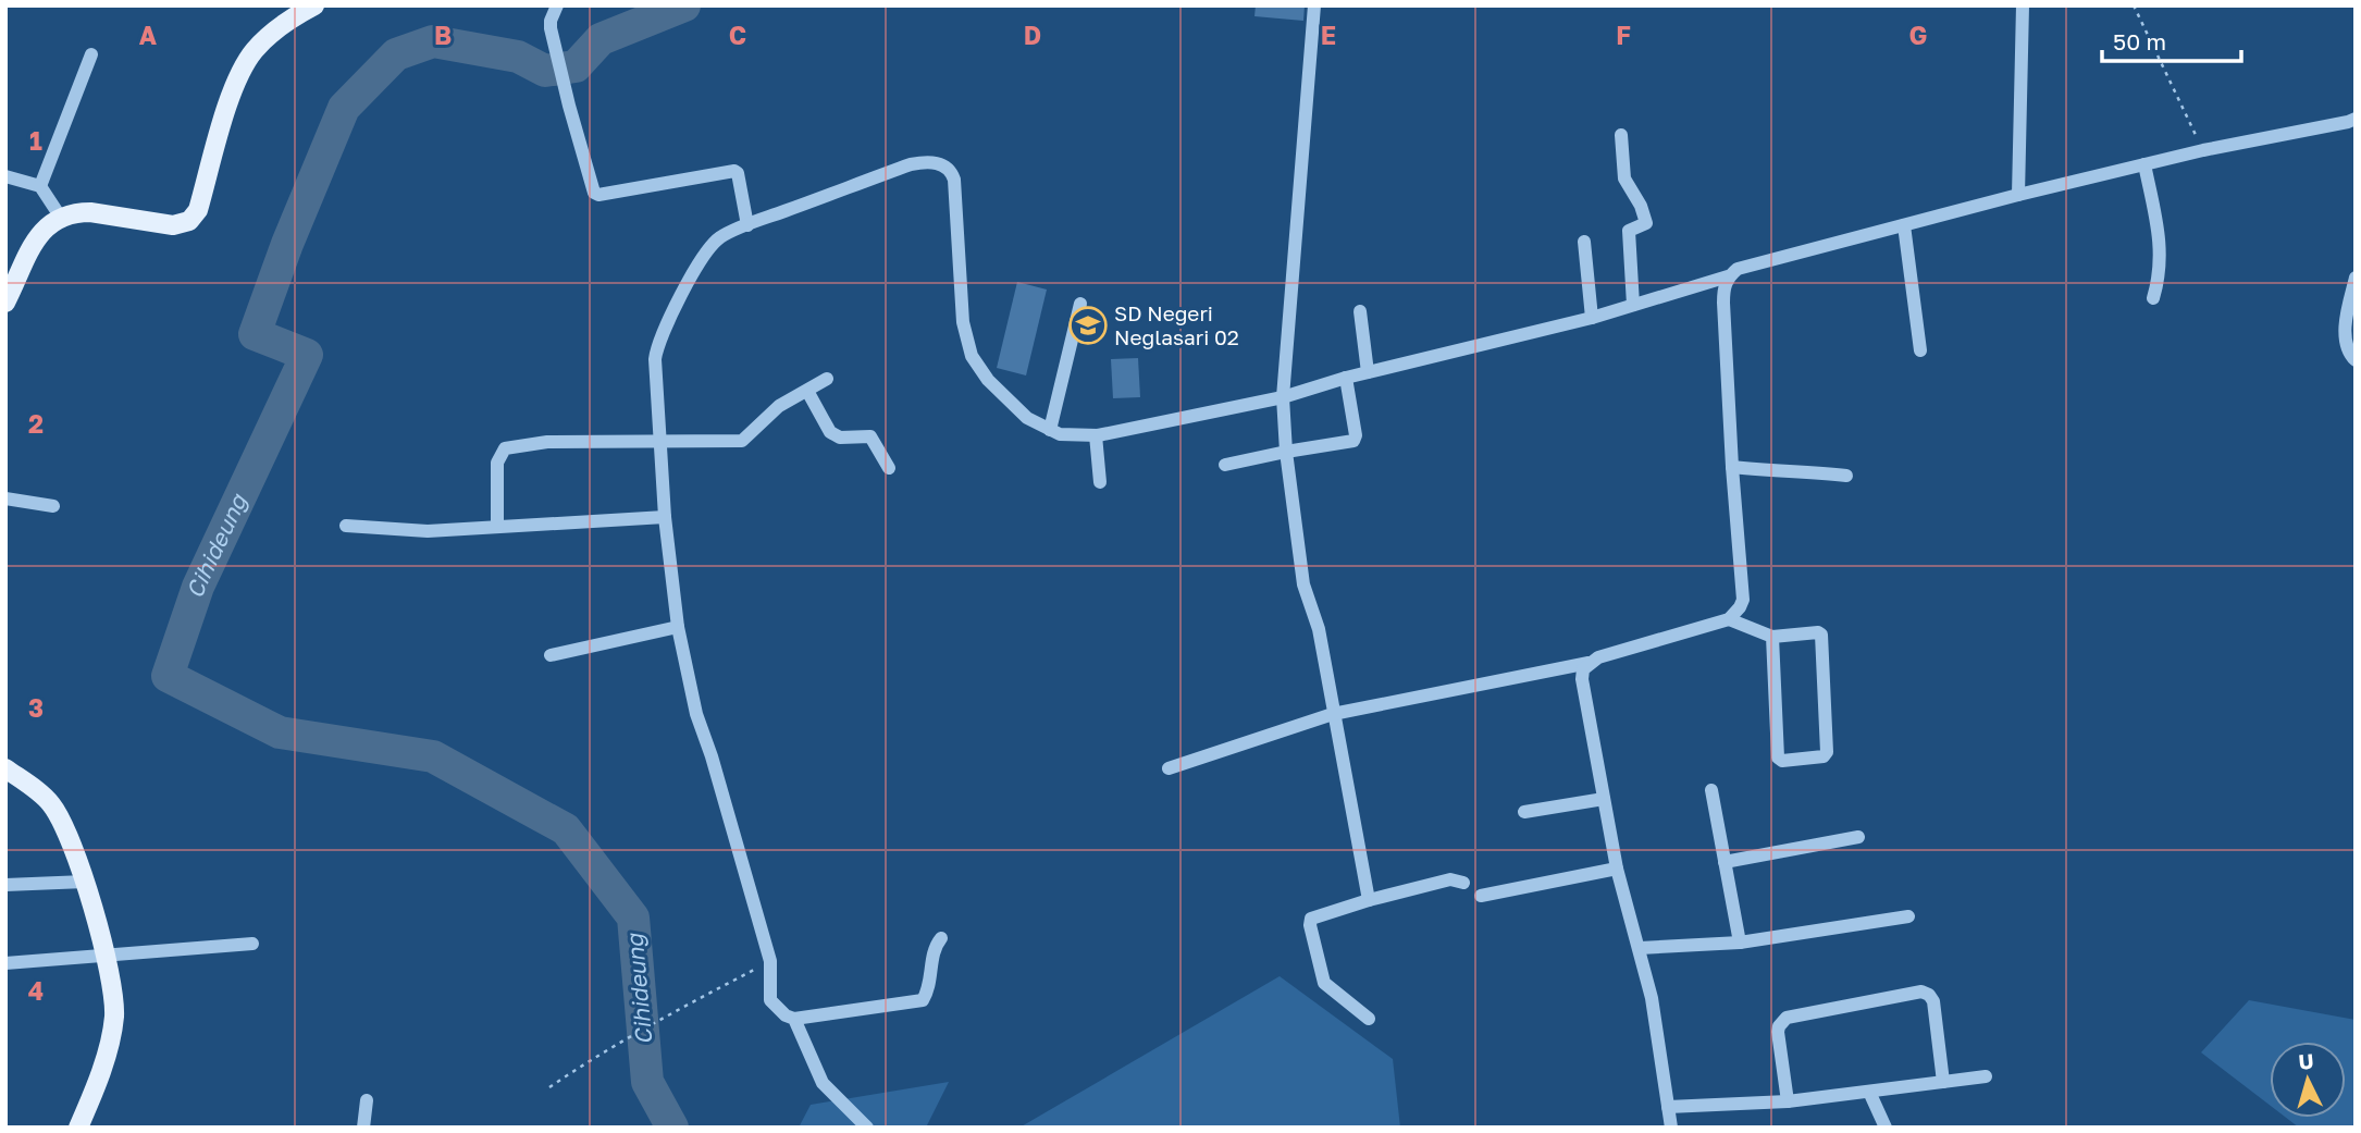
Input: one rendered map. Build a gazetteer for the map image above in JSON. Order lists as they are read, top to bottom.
{
  "water": ["Cihideung"],
  "places": {
    "school or university": ["SD Negeri Neglasari 02"]
  },
  "scale_bar": "50 m",
  "north": "top",
  "grid": {
    "columns": [
      "A",
      "B",
      "C",
      "D",
      "E",
      "F",
      "G"
    ],
    "rows": [
      "1",
      "2",
      "3",
      "4"
    ]
  }
}
